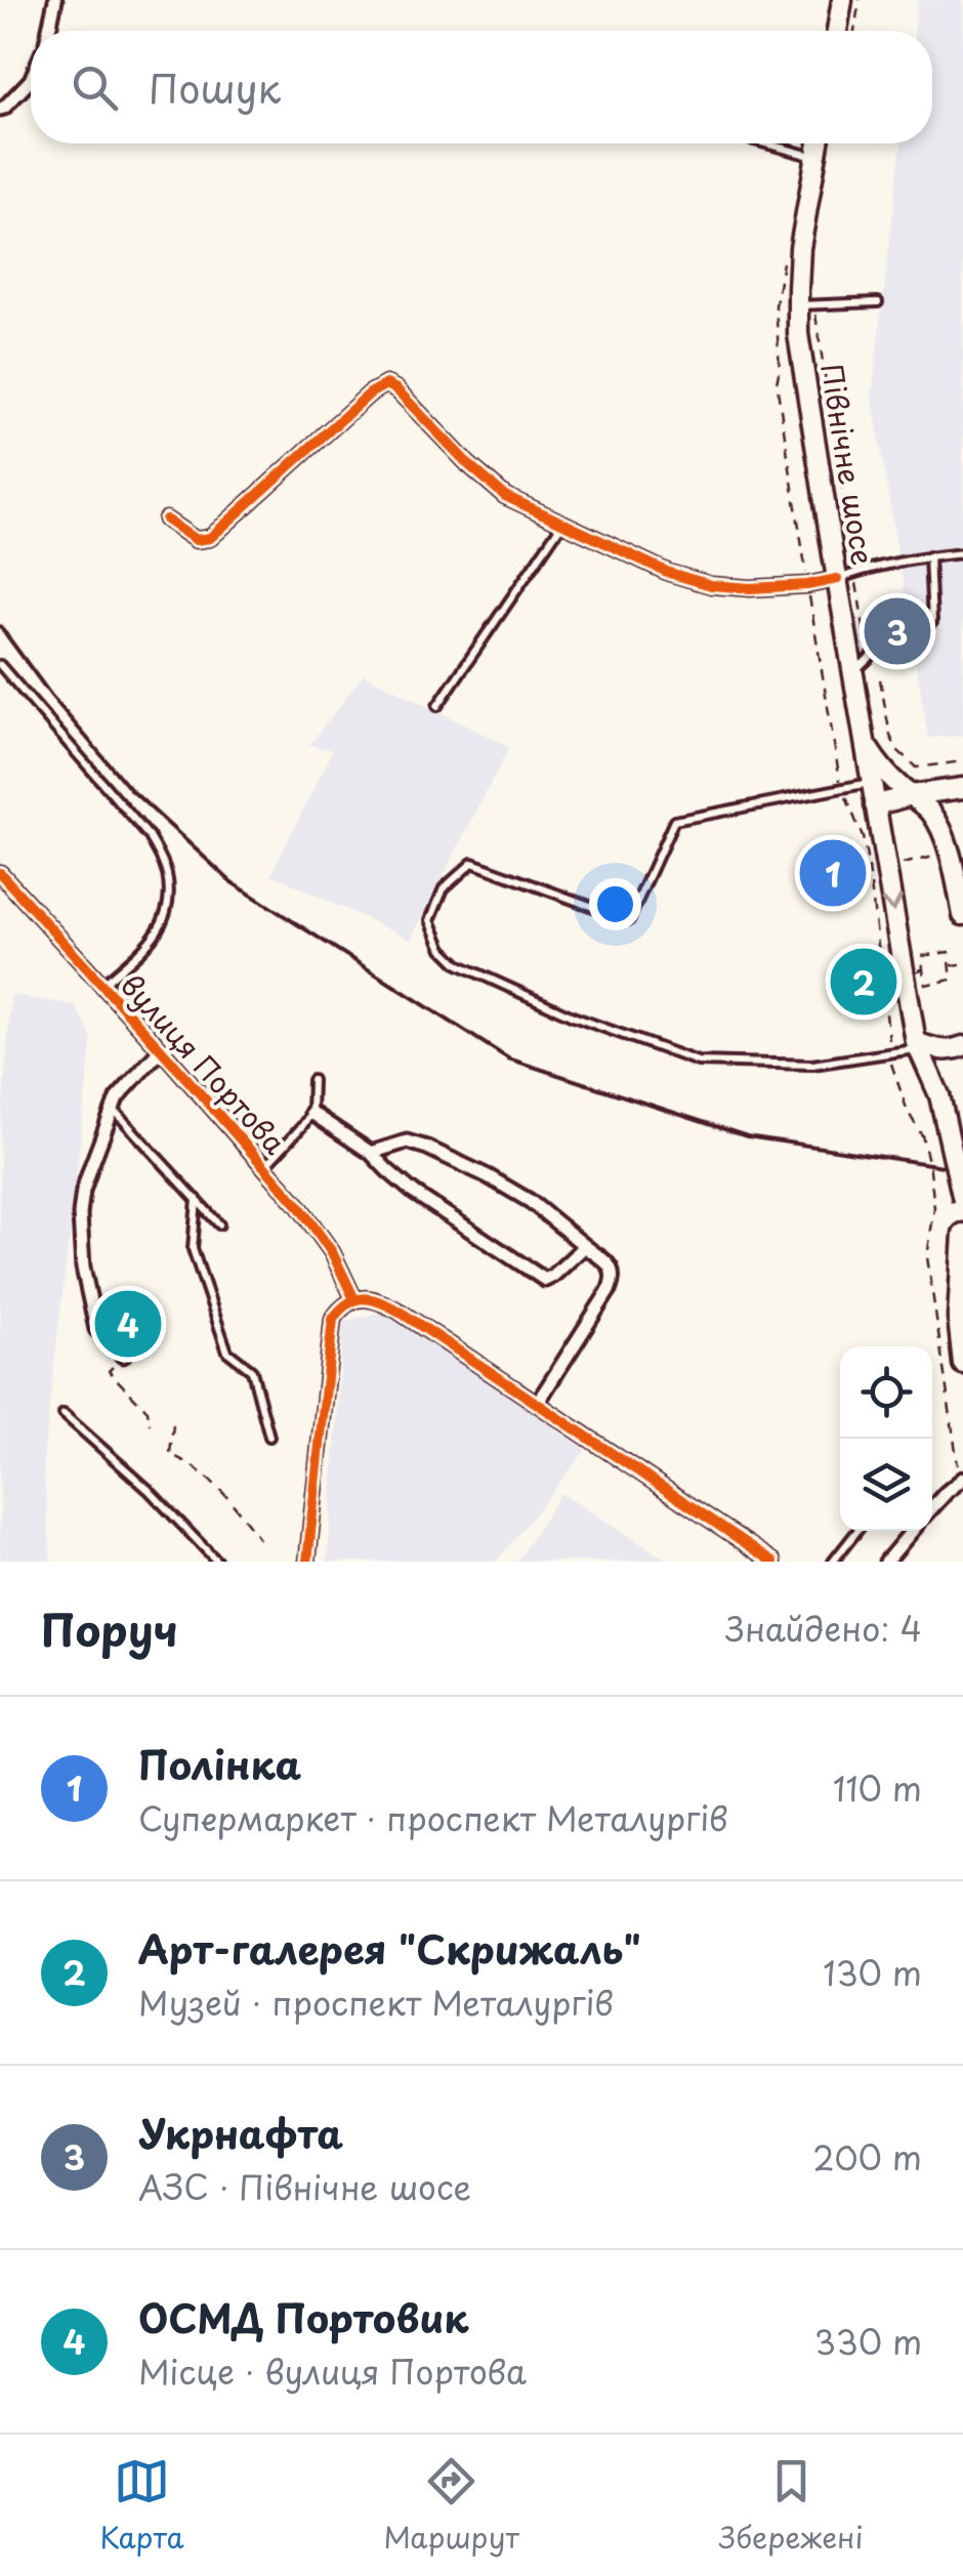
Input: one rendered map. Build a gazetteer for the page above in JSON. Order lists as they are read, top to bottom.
{
  "streets": {
    "main road": ["Північне шосе"],
    "street": ["вулиця Портова"]
  },
  "page": {
    "search": "Пошук",
    "pins": [
      "3",
      "1",
      "2",
      "4"
    ],
    "heading": ["Поруч", "Знайдено: 4"],
    "list": [
      {
        "mark": "1",
        "name": "Полінка",
        "note": "Супермаркет · проспект Металургів",
        "value": "110 m"
      },
      {
        "mark": "2",
        "name": "Арт-галерея \"Скрижаль\"",
        "note": "Музей · проспект Металургів",
        "value": "130 m"
      },
      {
        "mark": "3",
        "name": "Укрнафта",
        "note": "АЗС · Північне шосе",
        "value": "200 m"
      },
      {
        "mark": "4",
        "name": "ОСМД Портовик",
        "note": "Місце · вулиця Портова",
        "value": "330 m"
      }
    ],
    "nav": ["Карта", "Маршрут", "Збережені"]
  }
}
